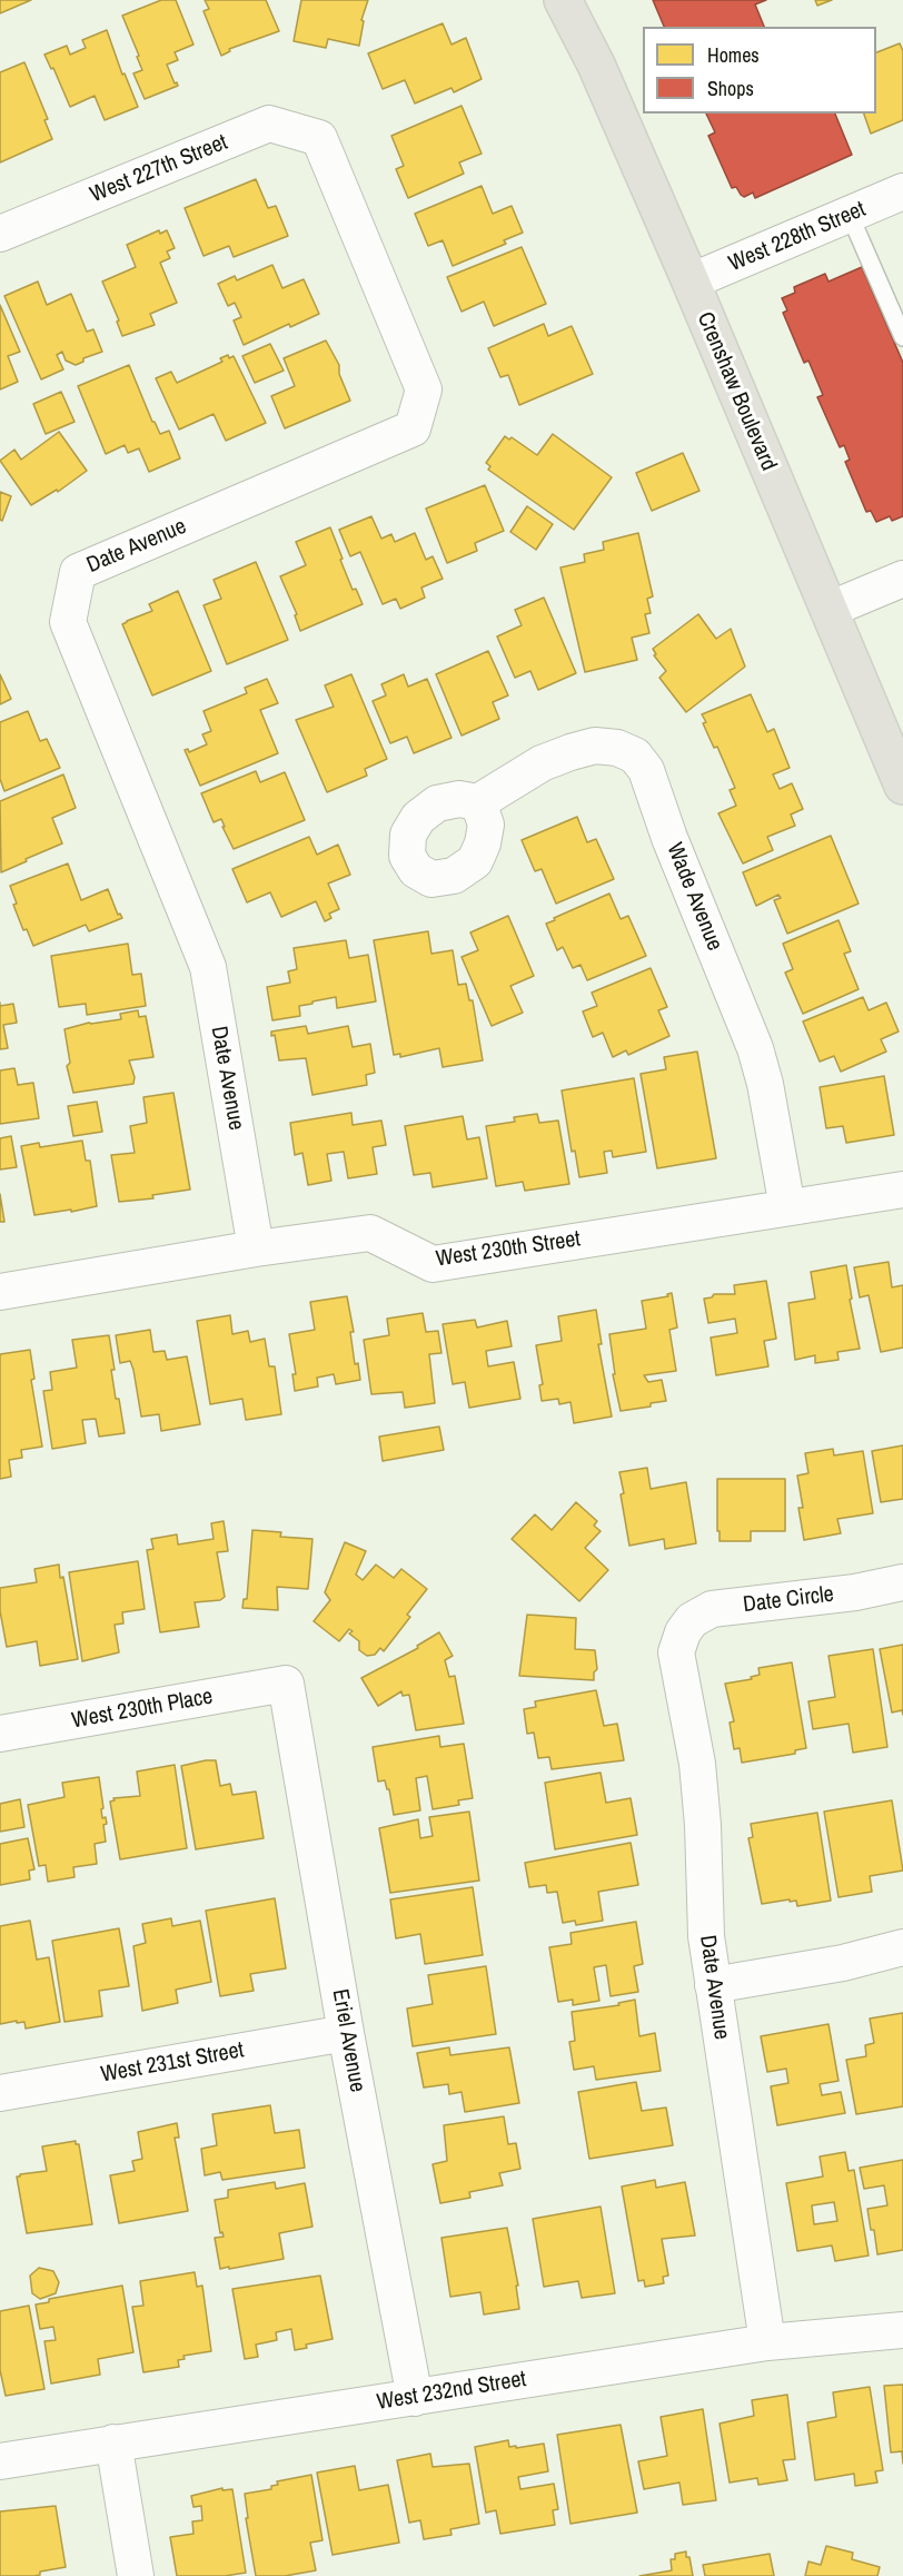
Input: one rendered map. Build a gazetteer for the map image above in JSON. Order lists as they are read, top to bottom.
{
  "streets": {
    "main road": ["Crenshaw Boulevard"],
    "street": [
      "West 227th Street",
      "West 228th Street",
      "Date Avenue",
      "Wade Avenue",
      "West 230th Street",
      "Date Circle",
      "West 230th Place",
      "Eriel Avenue",
      "West 231st Street",
      "West 232nd Street"
    ]
  },
  "crossings": [
    ["West 227th Street", "Date Avenue"],
    ["West 228th Street", "Crenshaw Boulevard"],
    ["Date Avenue", "West 230th Street"],
    ["Date Avenue", "Date Circle"],
    ["Date Avenue", "West 232nd Street"],
    ["Wade Avenue", "West 230th Street"],
    ["West 230th Place", "Eriel Avenue"],
    ["Eriel Avenue", "West 231st Street"],
    ["Eriel Avenue", "West 232nd Street"]
  ],
  "legend": ["Homes", "Shops"]
}
